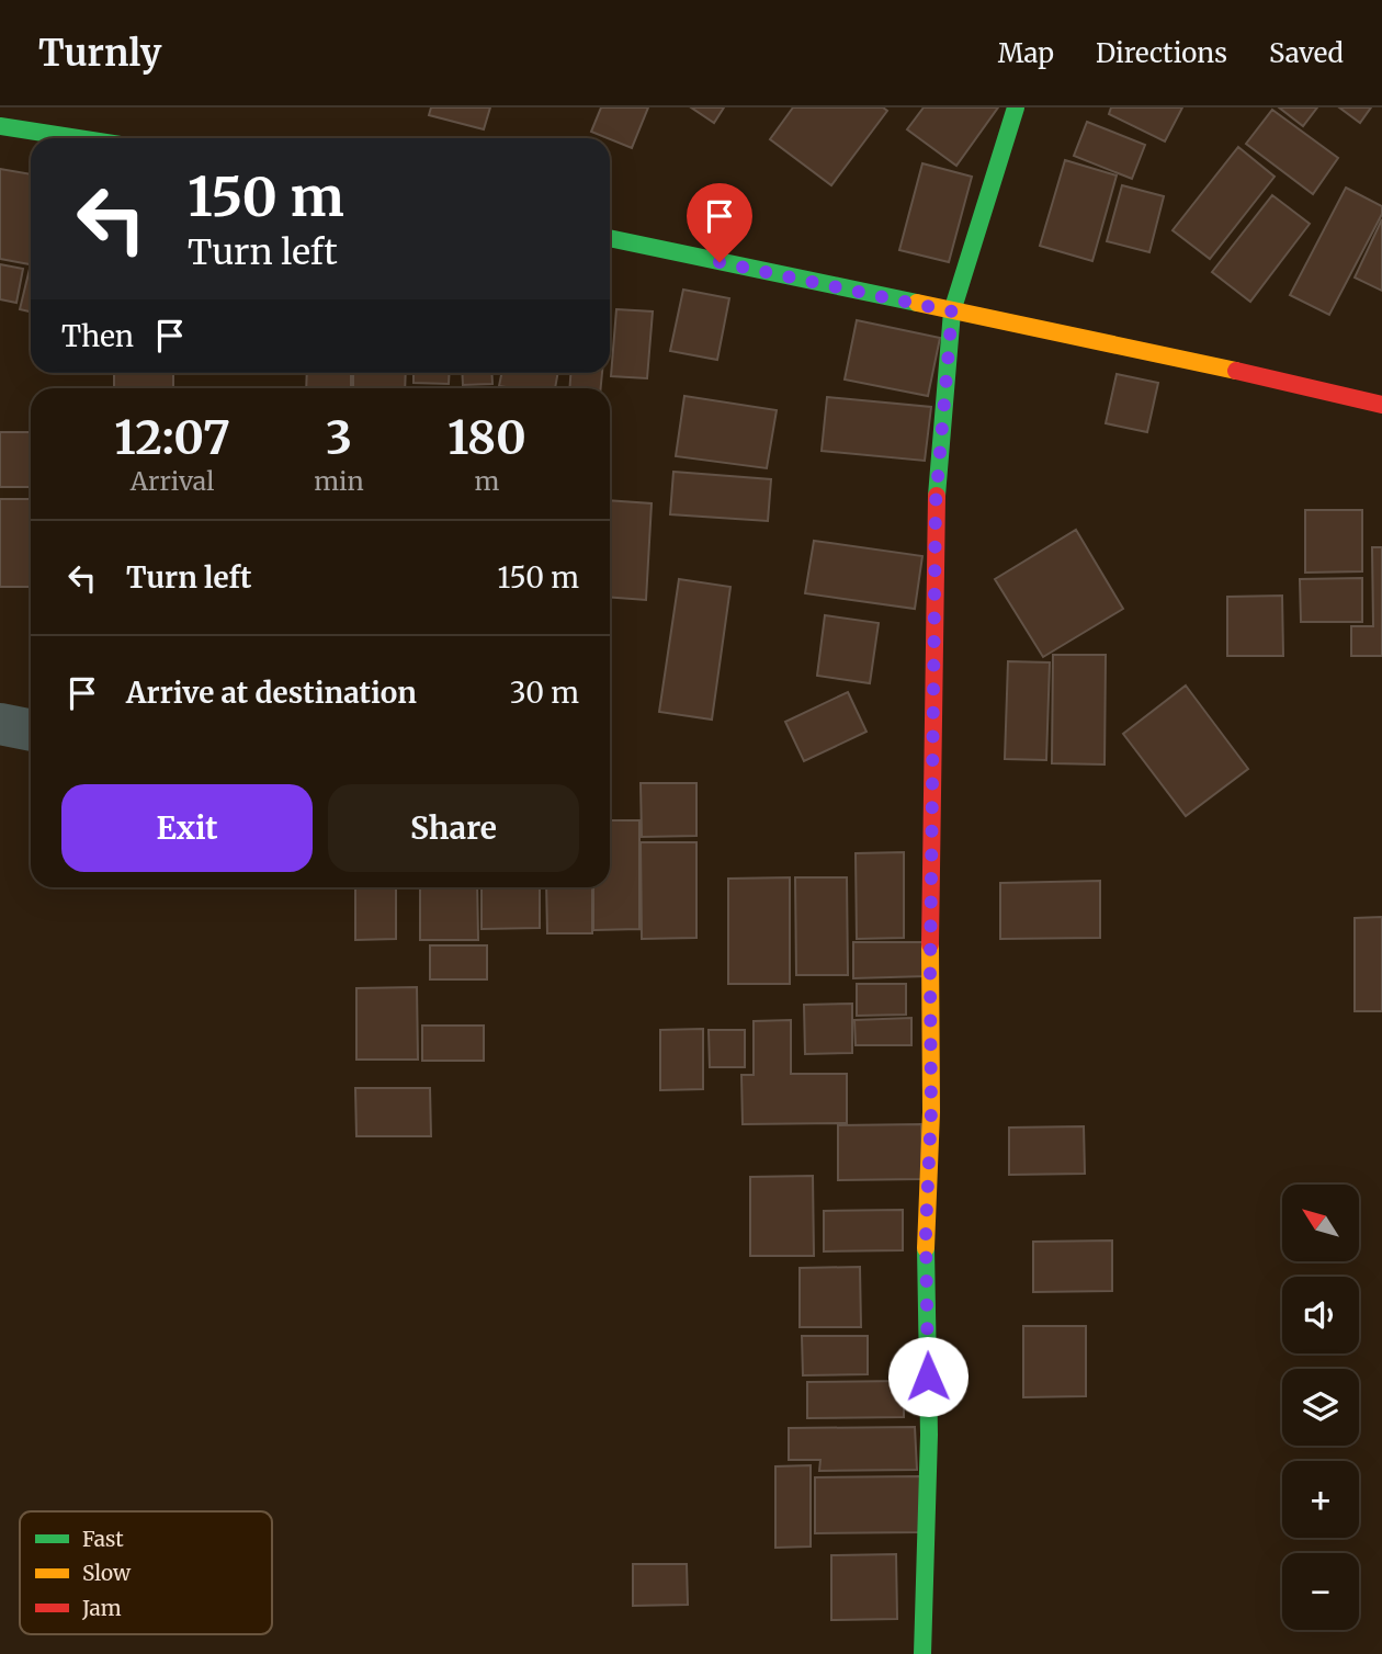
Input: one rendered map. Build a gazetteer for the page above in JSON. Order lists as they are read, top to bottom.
{
  "legend": ["Fast", "Slow", "Jam"],
  "north": "top left",
  "page": {
    "header": "Turnly",
    "nav": ["Map", "Directions", "Saved"],
    "turn": ["150 m", "Turn left"],
    "then": "Then",
    "eta": [
      "12:07",
      "Arrival",
      "3",
      "min",
      "180",
      "m"
    ],
    "list": [
      {
        "name": "Turn left",
        "value": "150 m"
      },
      {
        "name": "Arrive at destination",
        "value": "30 m"
      }
    ],
    "buttons": ["Exit", "Share"],
    "map_buttons": ["+", "−"]
  }
}
